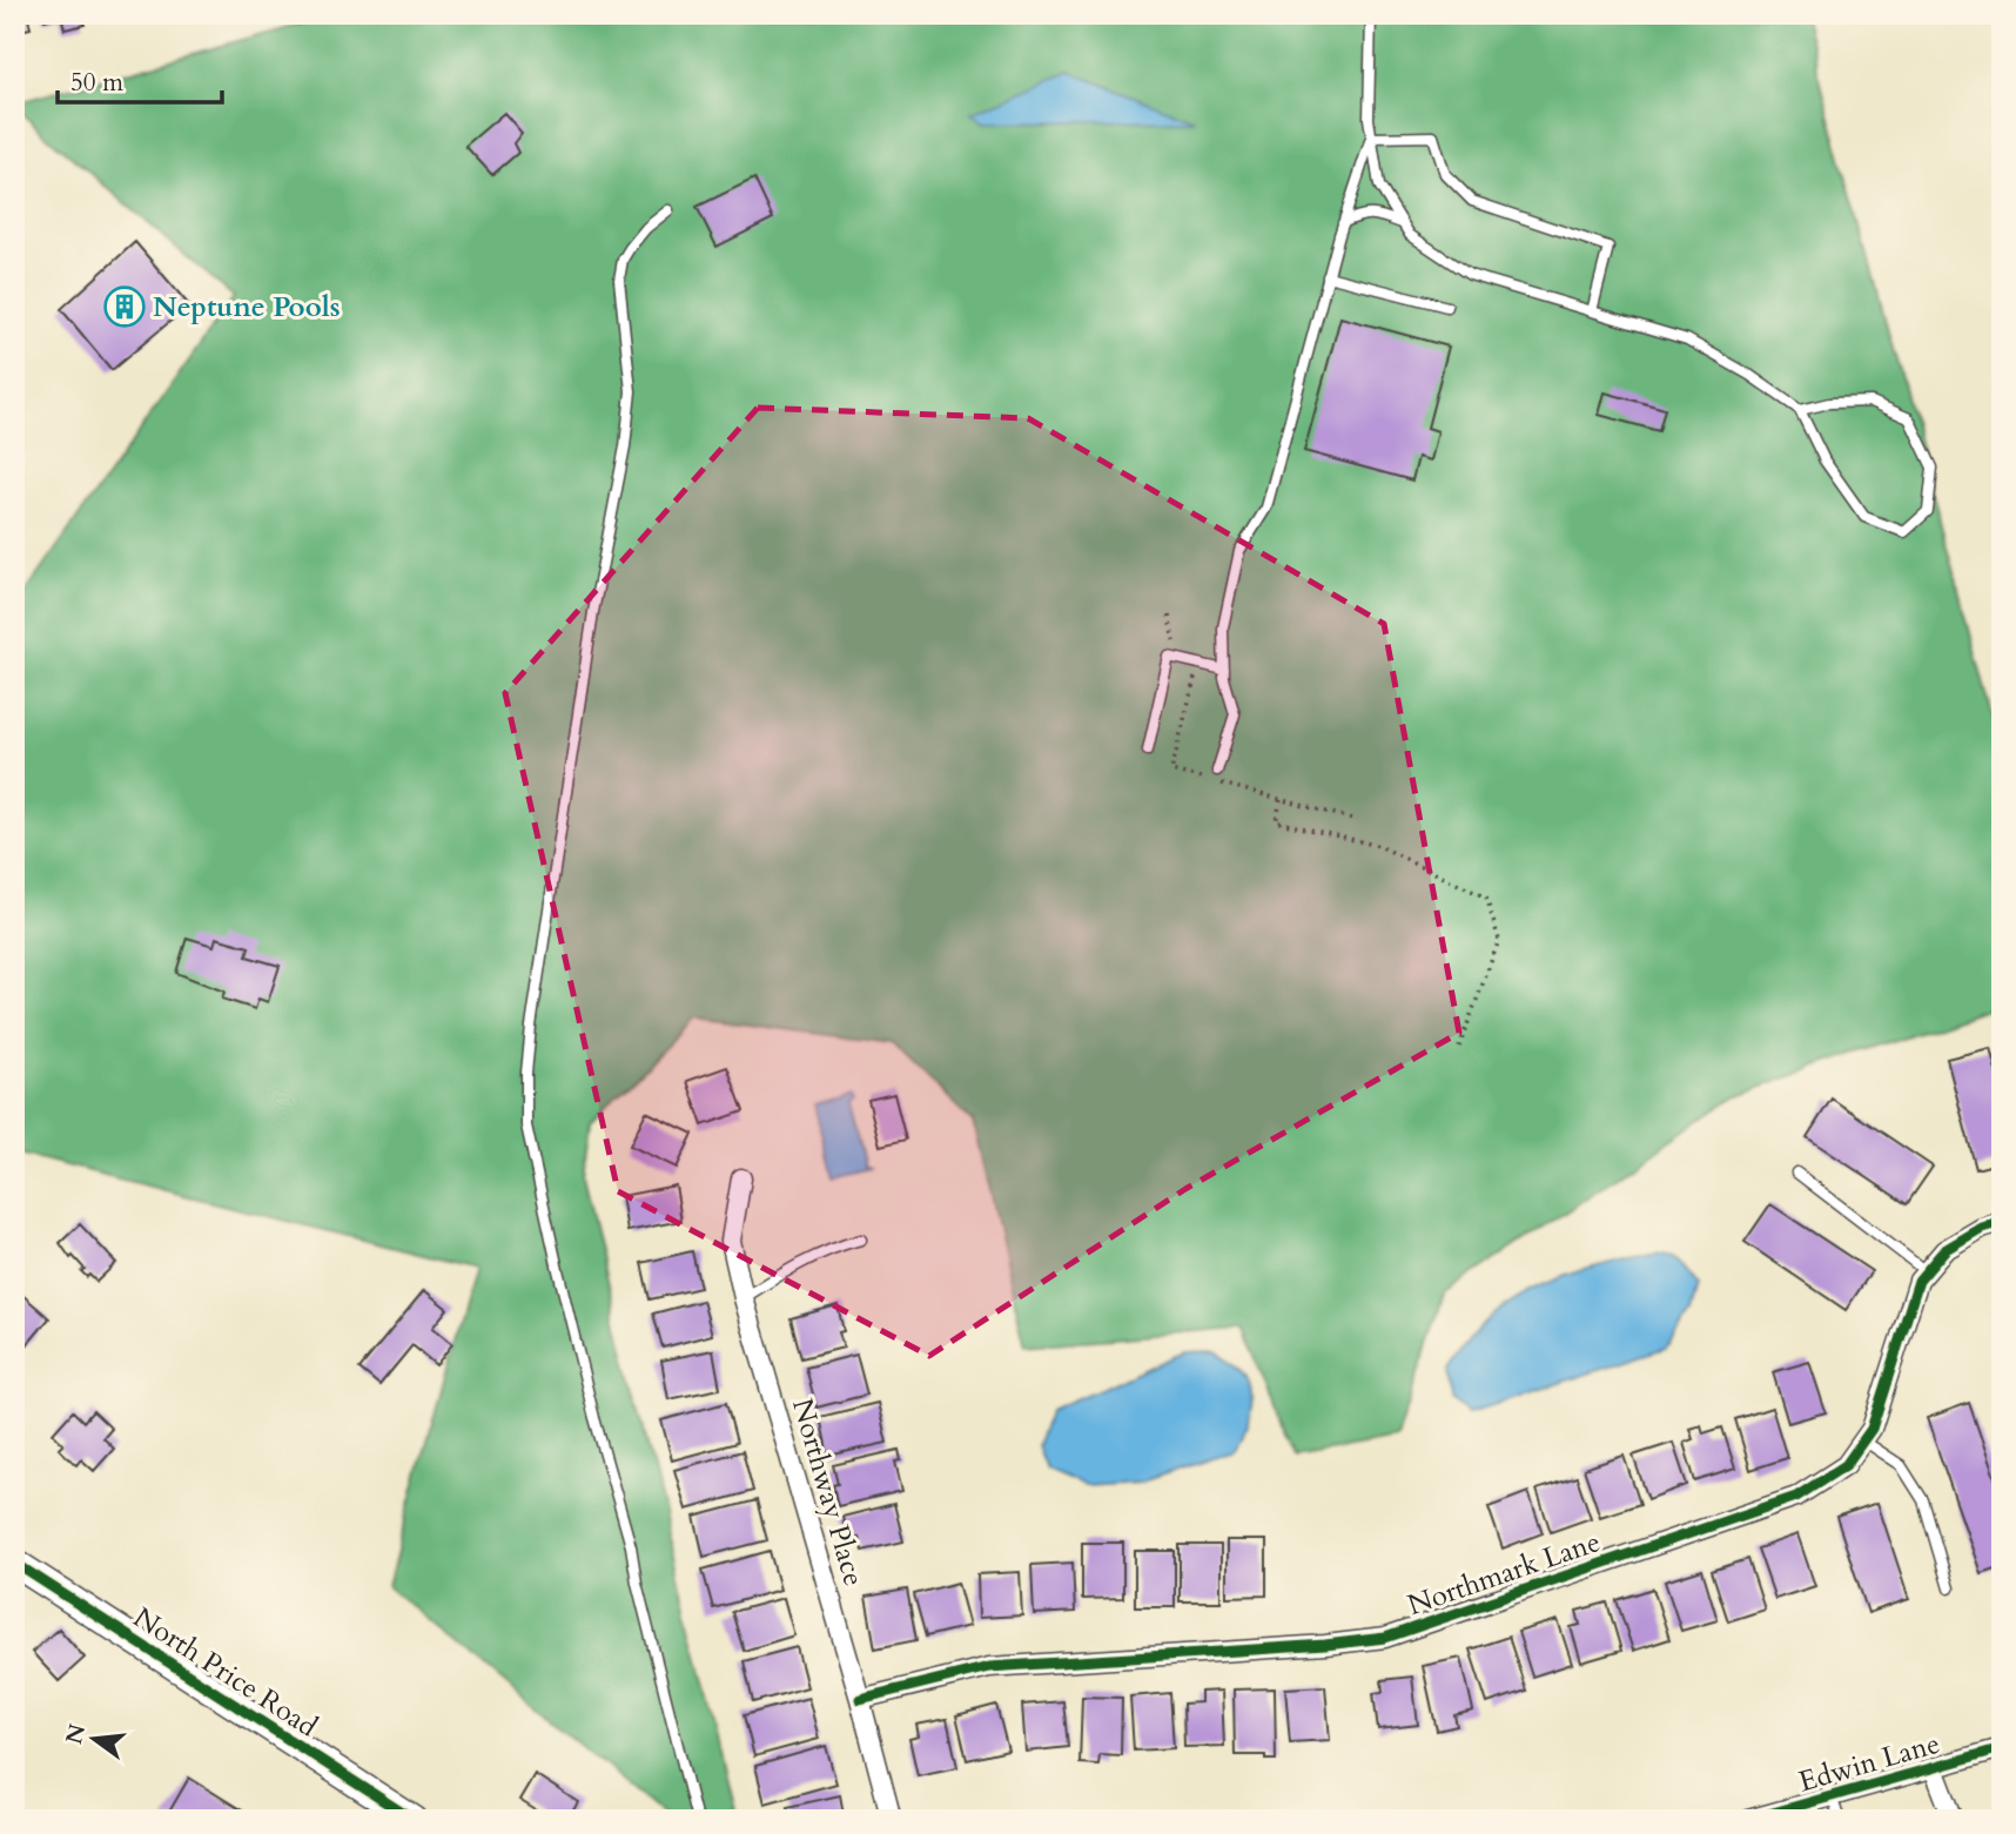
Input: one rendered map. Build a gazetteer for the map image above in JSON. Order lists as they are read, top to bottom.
{
  "streets": {
    "street": [
      "Northway Place",
      "Northmark Lane",
      "North Price Road",
      "Edwin Lane"
    ]
  },
  "crossings": [
    ["Northway Place", "Northmark Lane"]
  ],
  "places": {
    "building": ["Neptune Pools"]
  },
  "scale_bar": "50 m",
  "north": "left"
}
